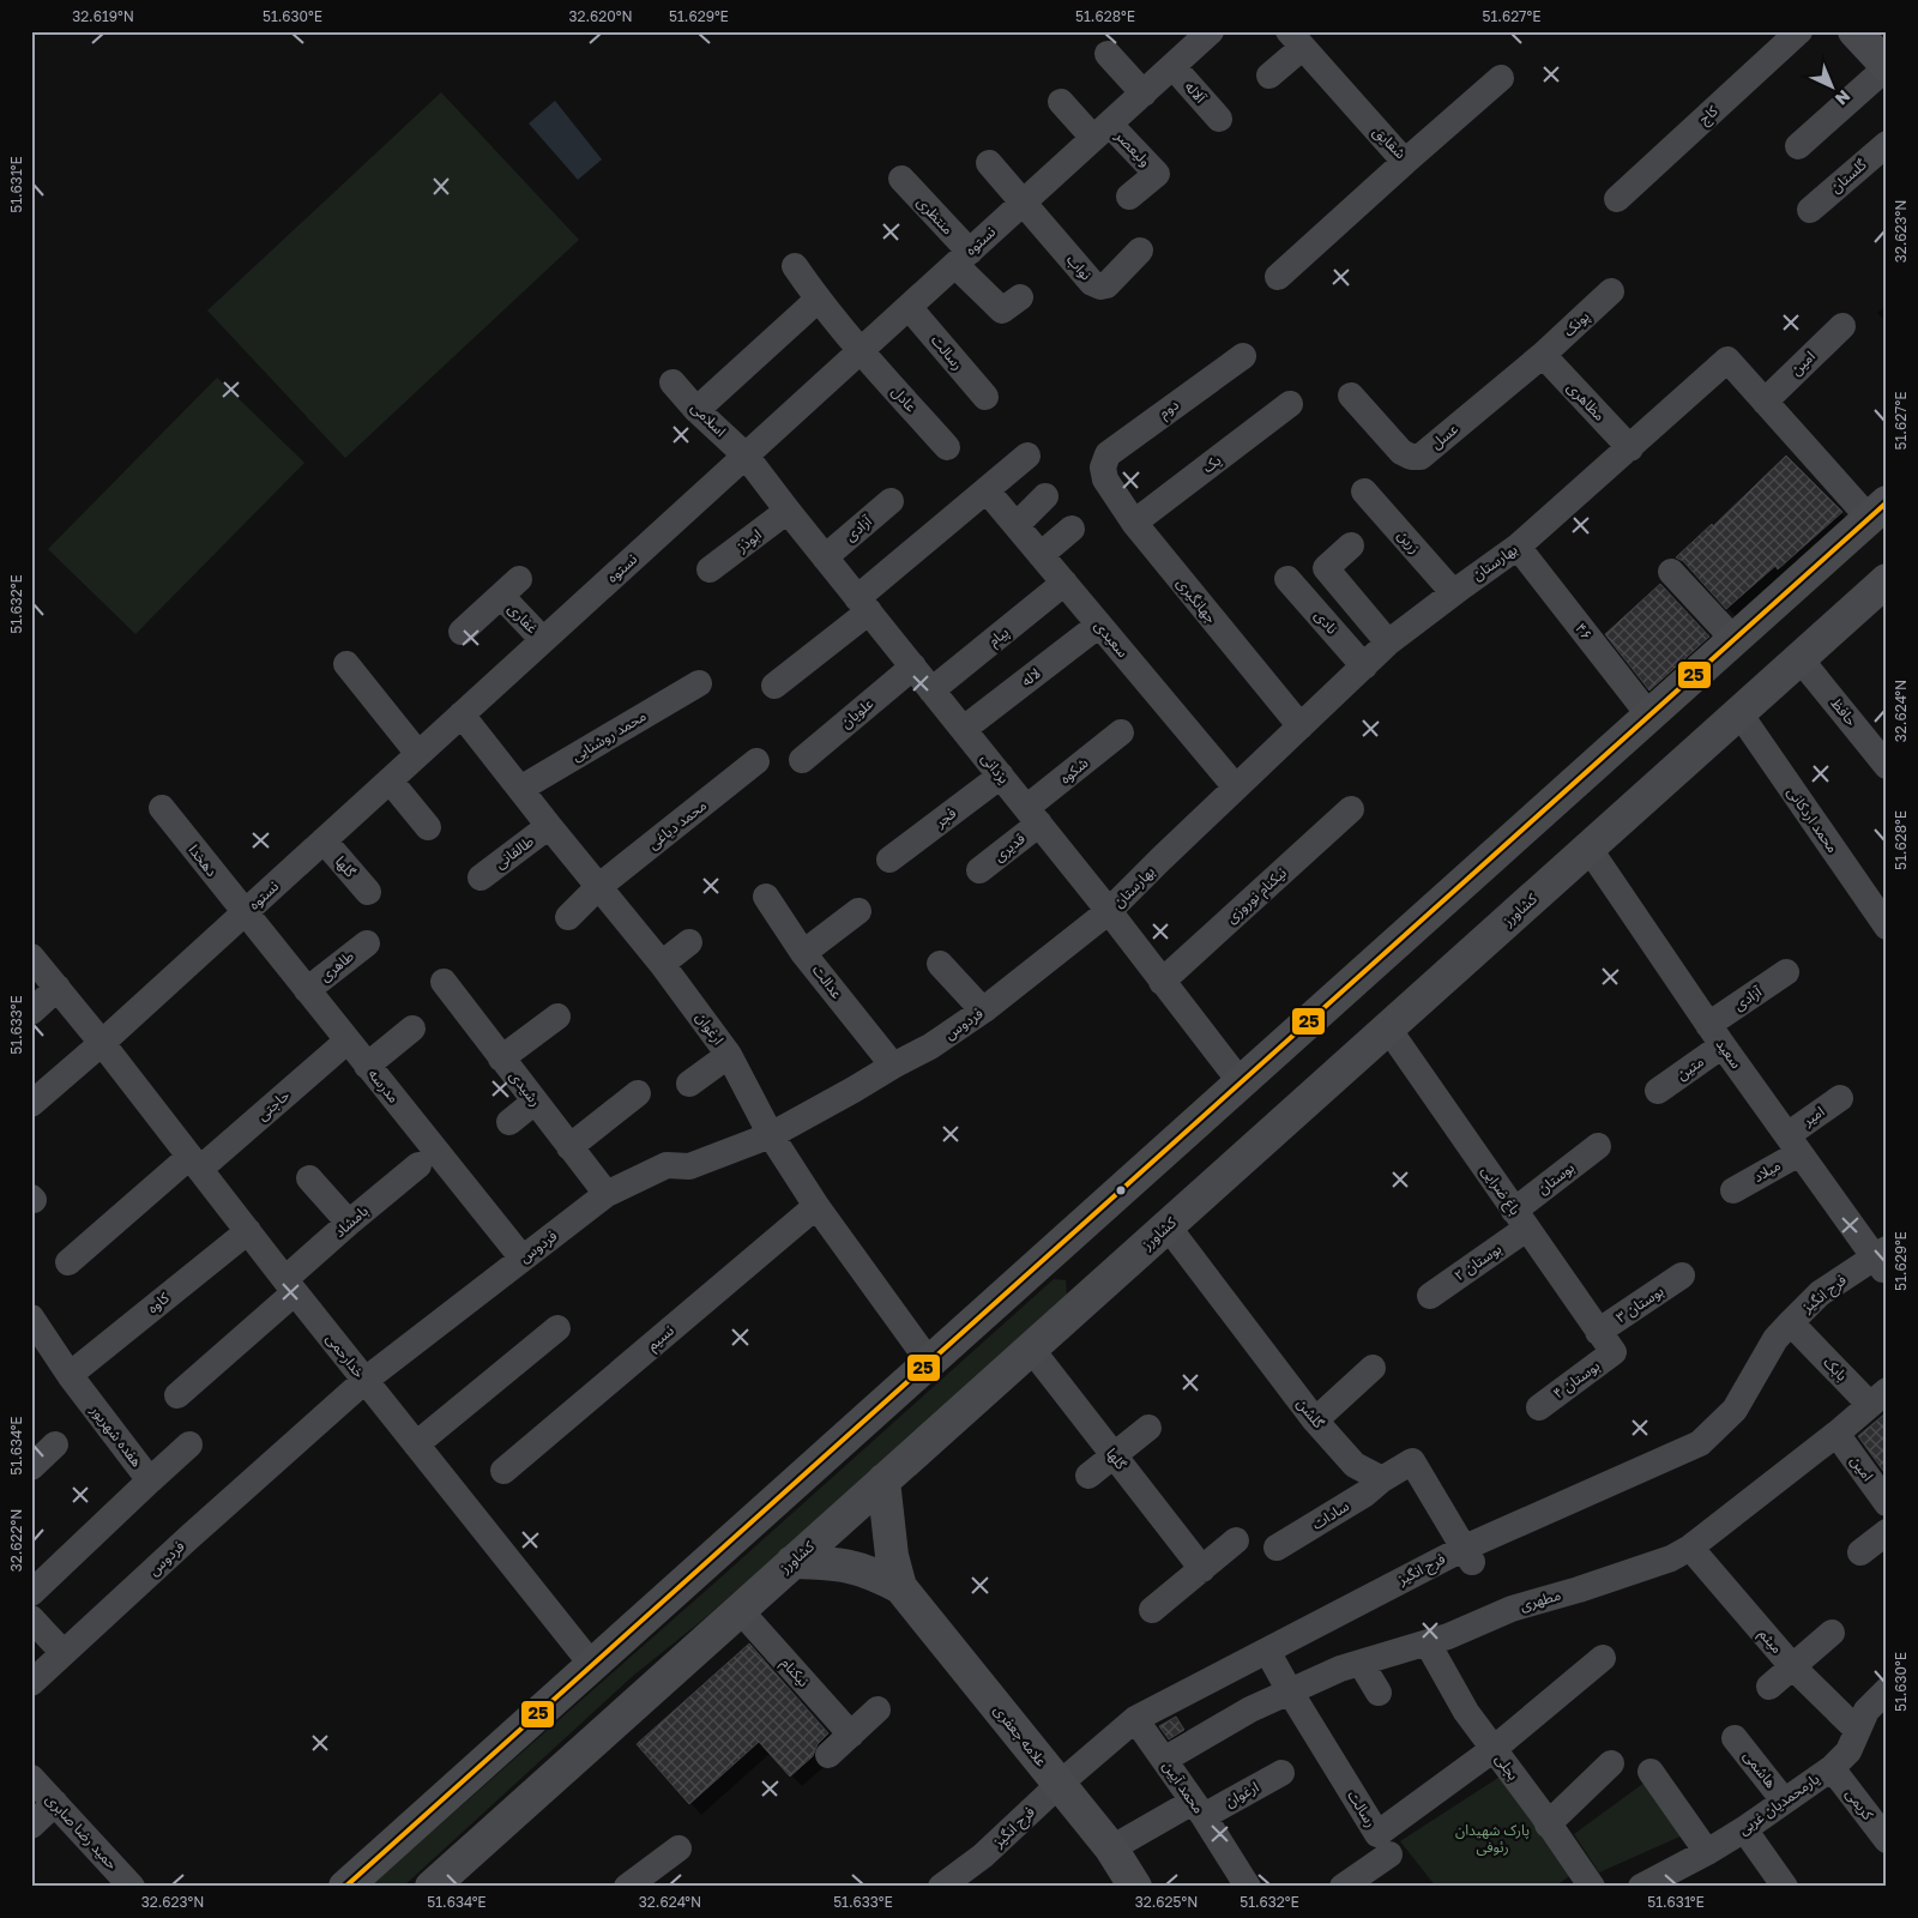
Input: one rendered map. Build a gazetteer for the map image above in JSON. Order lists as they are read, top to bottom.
{
  "streets": {
    "main road": ["کشاورز", "علامه جعفری"],
    "street": [
      "آلاله",
      "کاج",
      "شقایق",
      "ولیعصر",
      "گلستان",
      "منتظری",
      "نستوه",
      "نواب",
      "پونک",
      "رسالت",
      "امین",
      "عادل",
      "مظاهری",
      "دوم",
      "اسلامی",
      "عسل",
      "یک",
      "آزادی",
      "ابوذز",
      "زرین",
      "بهارستان",
      "جهانگیری",
      "غفاری",
      "نادی",
      "۴۶",
      "پیام",
      "سعیدی",
      "لاله",
      "حافظ",
      "علویان",
      "محمد روشنایی",
      "یزدانی",
      "شکوه",
      "فجر",
      "محمد اردکانی",
      "محمد دیاغی",
      "قدیری",
      "طالقانی",
      "دهخدا",
      "گلها",
      "نیکنام نوروزی",
      "طاهری",
      "عدالت",
      "فردوس",
      "ارغوان",
      "سعید",
      "متین",
      "مدرسه",
      "رشیدی",
      "حاجتی",
      "امیر",
      "میلاد",
      "بوستان",
      "باغ ضرایی",
      "بامشاد",
      "بوستان ۲",
      "فرح انگیز",
      "کاوه",
      "بوستان ۳",
      "نسیم",
      "خدارحمی",
      "بابک",
      "بوستان ۴",
      "گلشن",
      "هفده شهریور",
      "سادات",
      "مطهری",
      "میثم",
      "نیکنام",
      "بجلی",
      "هاشمی",
      "محمد آیین",
      "یارمحمدیان غربی",
      "کریمی",
      "حمید رضا صابری"
    ]
  },
  "crossings": [
    ["آلاله", "نستوه"],
    ["ولیعصر", "نستوه"],
    ["منتظری", "نستوه"],
    ["نستوه", "نواب"],
    ["نستوه", "رسالت"],
    ["نستوه", "عادل"],
    ["نستوه", "اسلامی"],
    ["نستوه", "غفاری"],
    ["نستوه", "یزدانی"],
    ["نستوه", "دهخدا"],
    ["نستوه", "گلها"],
    ["نستوه", "ارغوان"],
    ["نستوه", "مدرسه"],
    ["نستوه", "خدارحمی"],
    ["پونک", "مظاهری"],
    ["پونک", "عسل"],
    ["رسالت", "مطهری"],
    ["رسالت", "بجلی"],
    ["امین", "بهارستان"],
    ["امین", "مطهری"],
    ["مظاهری", "عسل"],
    ["مظاهری", "بهارستان"],
    ["دوم", "جهانگیری"],
    ["اسلامی", "یزدانی"],
    ["یک", "جهانگیری"],
    ["آزادی", "یزدانی"],
    ["آزادی", "سعید"],
    ["آزادی", "متین"],
    ["ابوذز", "یزدانی"],
    ["زرین", "بهارستان"],
    ["بهارستان", "جهانگیری"],
    ["بهارستان", "نادی"],
    ["بهارستان", "۴۶"],
    ["بهارستان", "سعیدی"],
    ["بهارستان", "یزدانی"],
    ["بهارستان", "فردوس"],
    ["پیام", "سعیدی"],
    ["پیام", "یزدانی"],
    ["سعیدی", "لاله"],
    ["لاله", "یزدانی"],
    ["حافظ", "کشاورز"],
    ["علویان", "یزدانی"],
    ["محمد روشنایی", "ارغوان"],
    ["یزدانی", "شکوه"],
    ["یزدانی", "فجر"],
    ["یزدانی", "قدیری"],
    ["یزدانی", "نیکنام نوروزی"],
    ["یزدانی", "فردوس"],
    ["شکوه", "قدیری"],
    ["محمد اردکانی", "کشاورز"],
    ["محمد دیاغی", "ارغوان"],
    ["طالقانی", "ارغوان"],
    ["دهخدا", "مدرسه"],
    ["گلها", "کشاورز"],
    ["کشاورز", "سعید"],
    ["کشاورز", "باغ ضرایی"],
    ["کشاورز", "گلشن"],
    ["کشاورز", "نیکنام"],
    ["کشاورز", "علامه جعفری"],
    ["طاهری", "مدرسه"],
    ["عدالت", "فردوس"],
    ["فردوس", "ارغوان"],
    ["فردوس", "مدرسه"],
    ["فردوس", "رشیدی"],
    ["فردوس", "خدارحمی"],
    ["ارغوان", "نسیم"],
    ["ارغوان", "محمد آیین"],
    ["سعید", "متین"],
    ["سعید", "امیر"],
    ["سعید", "میلاد"],
    ["سعید", "فرح انگیز"],
    ["مدرسه", "حاجتی"],
    ["حاجتی", "خدارحمی"],
    ["امیر", "میلاد"],
    ["بوستان", "باغ ضرایی"],
    ["بوستان", "بوستان ۲"],
    ["باغ ضرایی", "بوستان ۲"],
    ["باغ ضرایی", "بوستان ۳"],
    ["باغ ضرایی", "بوستان ۴"],
    ["بامشاد", "خدارحمی"],
    ["فرح انگیز", "علامه جعفری"],
    ["فرح انگیز", "محمد آیین"],
    ["کاوه", "خدارحمی"],
    ["کاوه", "هفده شهریور"],
    ["بوستان ۳", "بوستان ۴"],
    ["بابک", "مطهری"],
    ["گلشن", "سادات"],
    ["مطهری", "میثم"],
    ["مطهری", "بجلی"],
    ["مطهری", "محمد آیین"],
    ["میثم", "یارمحمدیان غربی"],
    ["هاشمی", "یارمحمدیان غربی"],
    ["یارمحمدیان غربی", "کریمی"]
  ],
  "parks": ["پارک شهیدان رئوفی"],
  "lines": ["transit line 25"],
  "north": "bottom right",
  "coordinates": [
    "32.619°N",
    "51.630°E",
    "32.620°N",
    "51.629°E",
    "51.628°E",
    "51.627°E",
    "51.631°E",
    "32.623°N",
    "51.632°E",
    "32.624°N",
    "51.633°E",
    "51.634°E",
    "32.622°N",
    "32.625°N"
  ]
}
